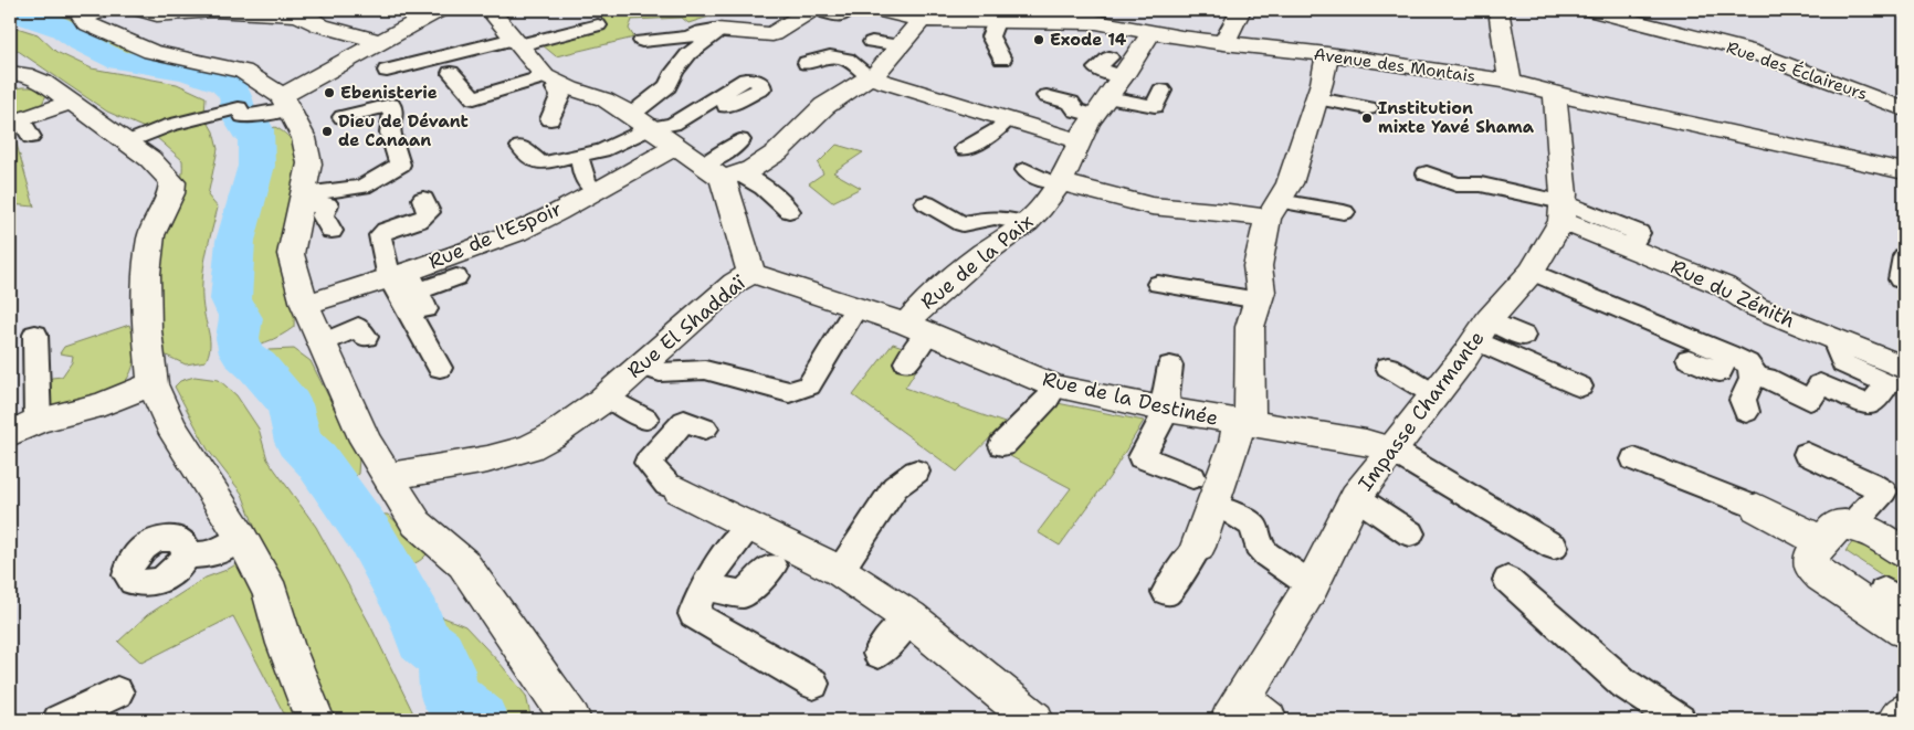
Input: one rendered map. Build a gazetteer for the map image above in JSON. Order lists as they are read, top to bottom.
{
  "streets": {
    "street": [
      "Avenue des Montais",
      "Rue des Éclaireurs",
      "Rue de l'Espoir",
      "Rue de la Paix",
      "Rue du Zénith",
      "Rue El Shaddaï",
      "Rue de la Destinée",
      "Impasse Charmante"
    ]
  },
  "crossings": [
    ["Avenue des Montais", "Rue de la Paix"],
    ["Rue de la Paix", "Rue de la Destinée"],
    ["Rue du Zénith", "Impasse Charmante"],
    ["Rue El Shaddaï", "Rue de la Destinée"],
    ["Rue de la Destinée", "Impasse Charmante"]
  ],
  "places": [
    "Exode 14",
    "Ebenisterie",
    "Institution mixte Yavé Shama",
    "Dieu de Dévant de Canaan"
  ]
}
